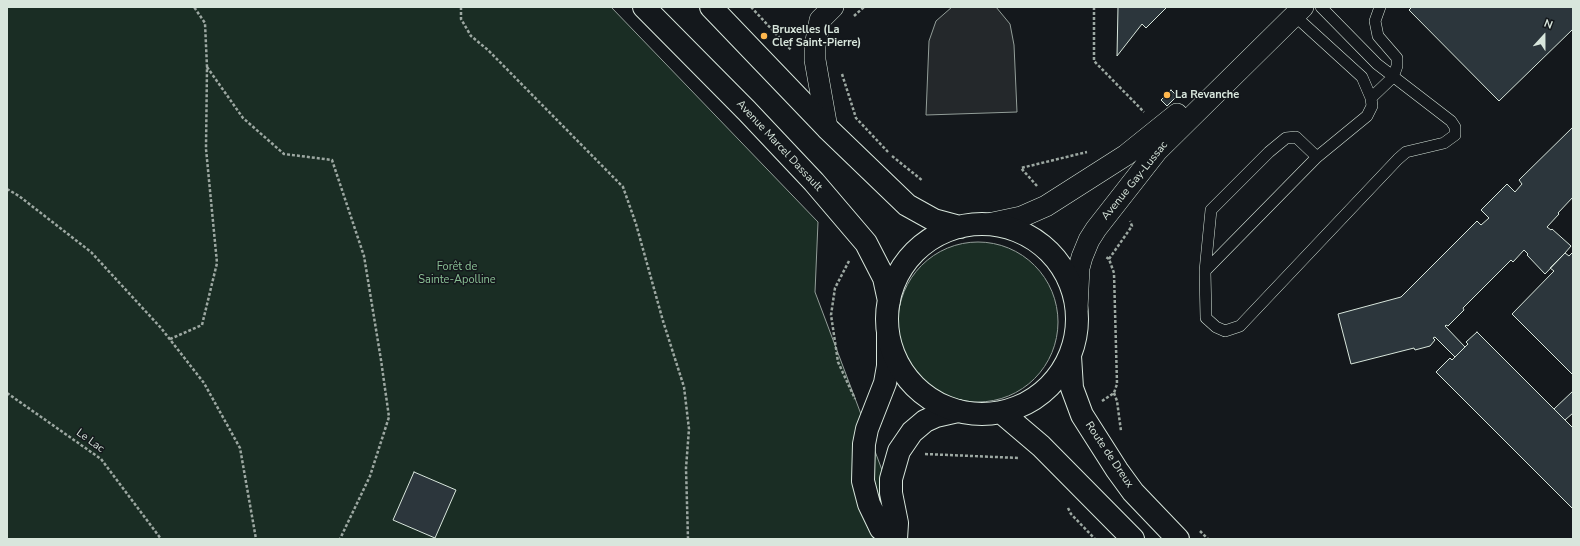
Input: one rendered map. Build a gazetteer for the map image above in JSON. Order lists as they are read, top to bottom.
{
  "streets": {
    "main road": ["Avenue Marcel Dassault", "Route de Dreux"],
    "street": ["Avenue Gay-Lussac"],
    "path": ["Le Lac"]
  },
  "parks": ["Forêt de Sainte-Apolline"],
  "places": ["Bruxelles (La Clef Saint-Pierre)", "La Revanche"],
  "north": "top"
}
